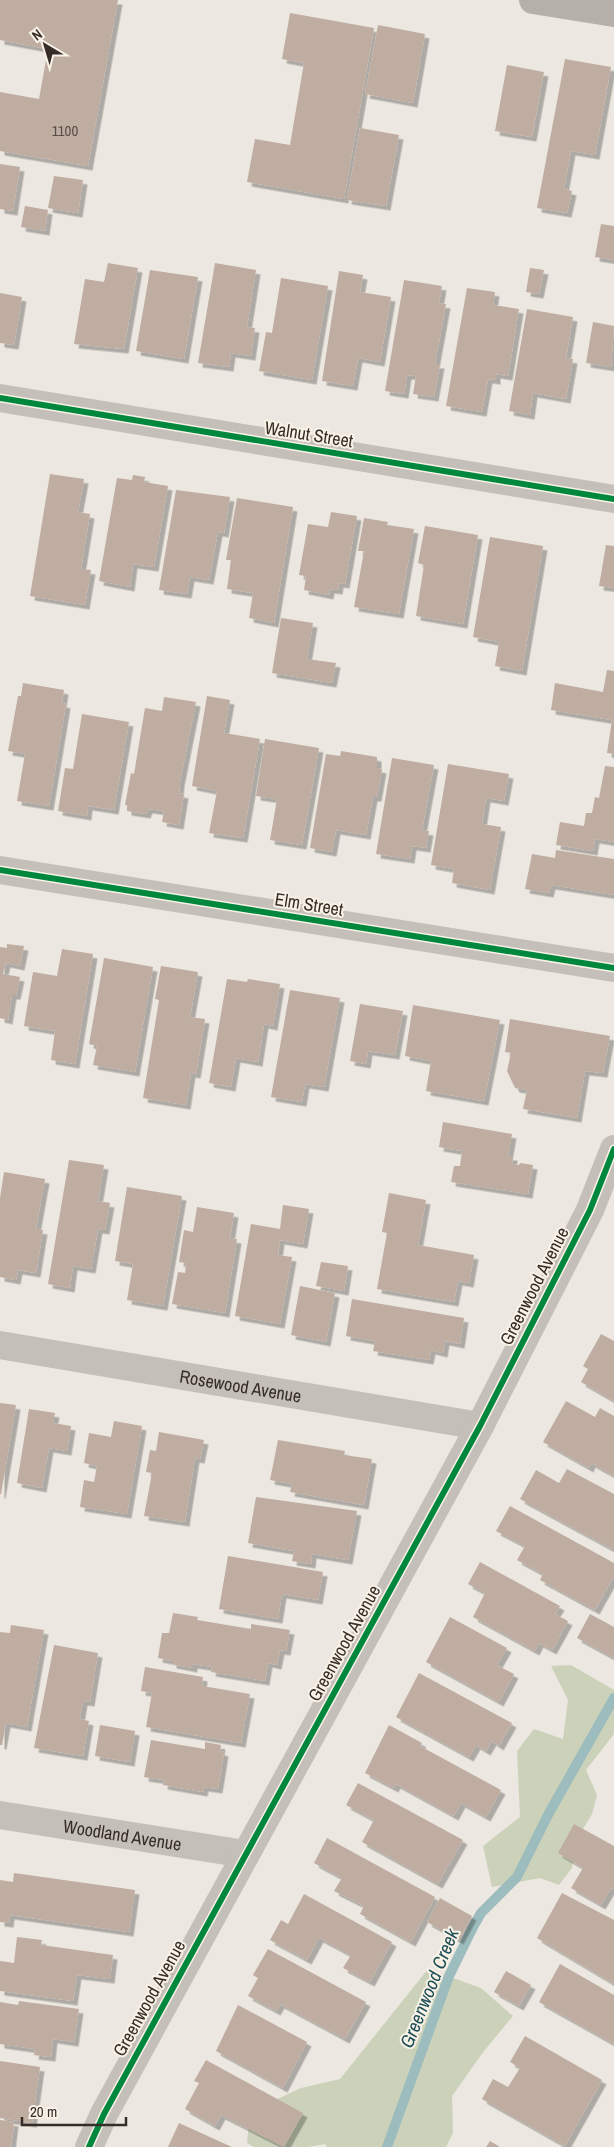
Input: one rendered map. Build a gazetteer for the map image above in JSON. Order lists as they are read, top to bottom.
{
  "streets": {
    "street": [
      "Walnut Street",
      "Elm Street",
      "Greenwood Avenue",
      "Rosewood Avenue",
      "Woodland Avenue"
    ]
  },
  "crossings": [
    ["Greenwood Avenue", "Rosewood Avenue"],
    ["Greenwood Avenue", "Woodland Avenue"]
  ],
  "water": ["Greenwood Creek"],
  "house_numbers": ["1100"],
  "scale_bar": "20 m",
  "north": "top left"
}
